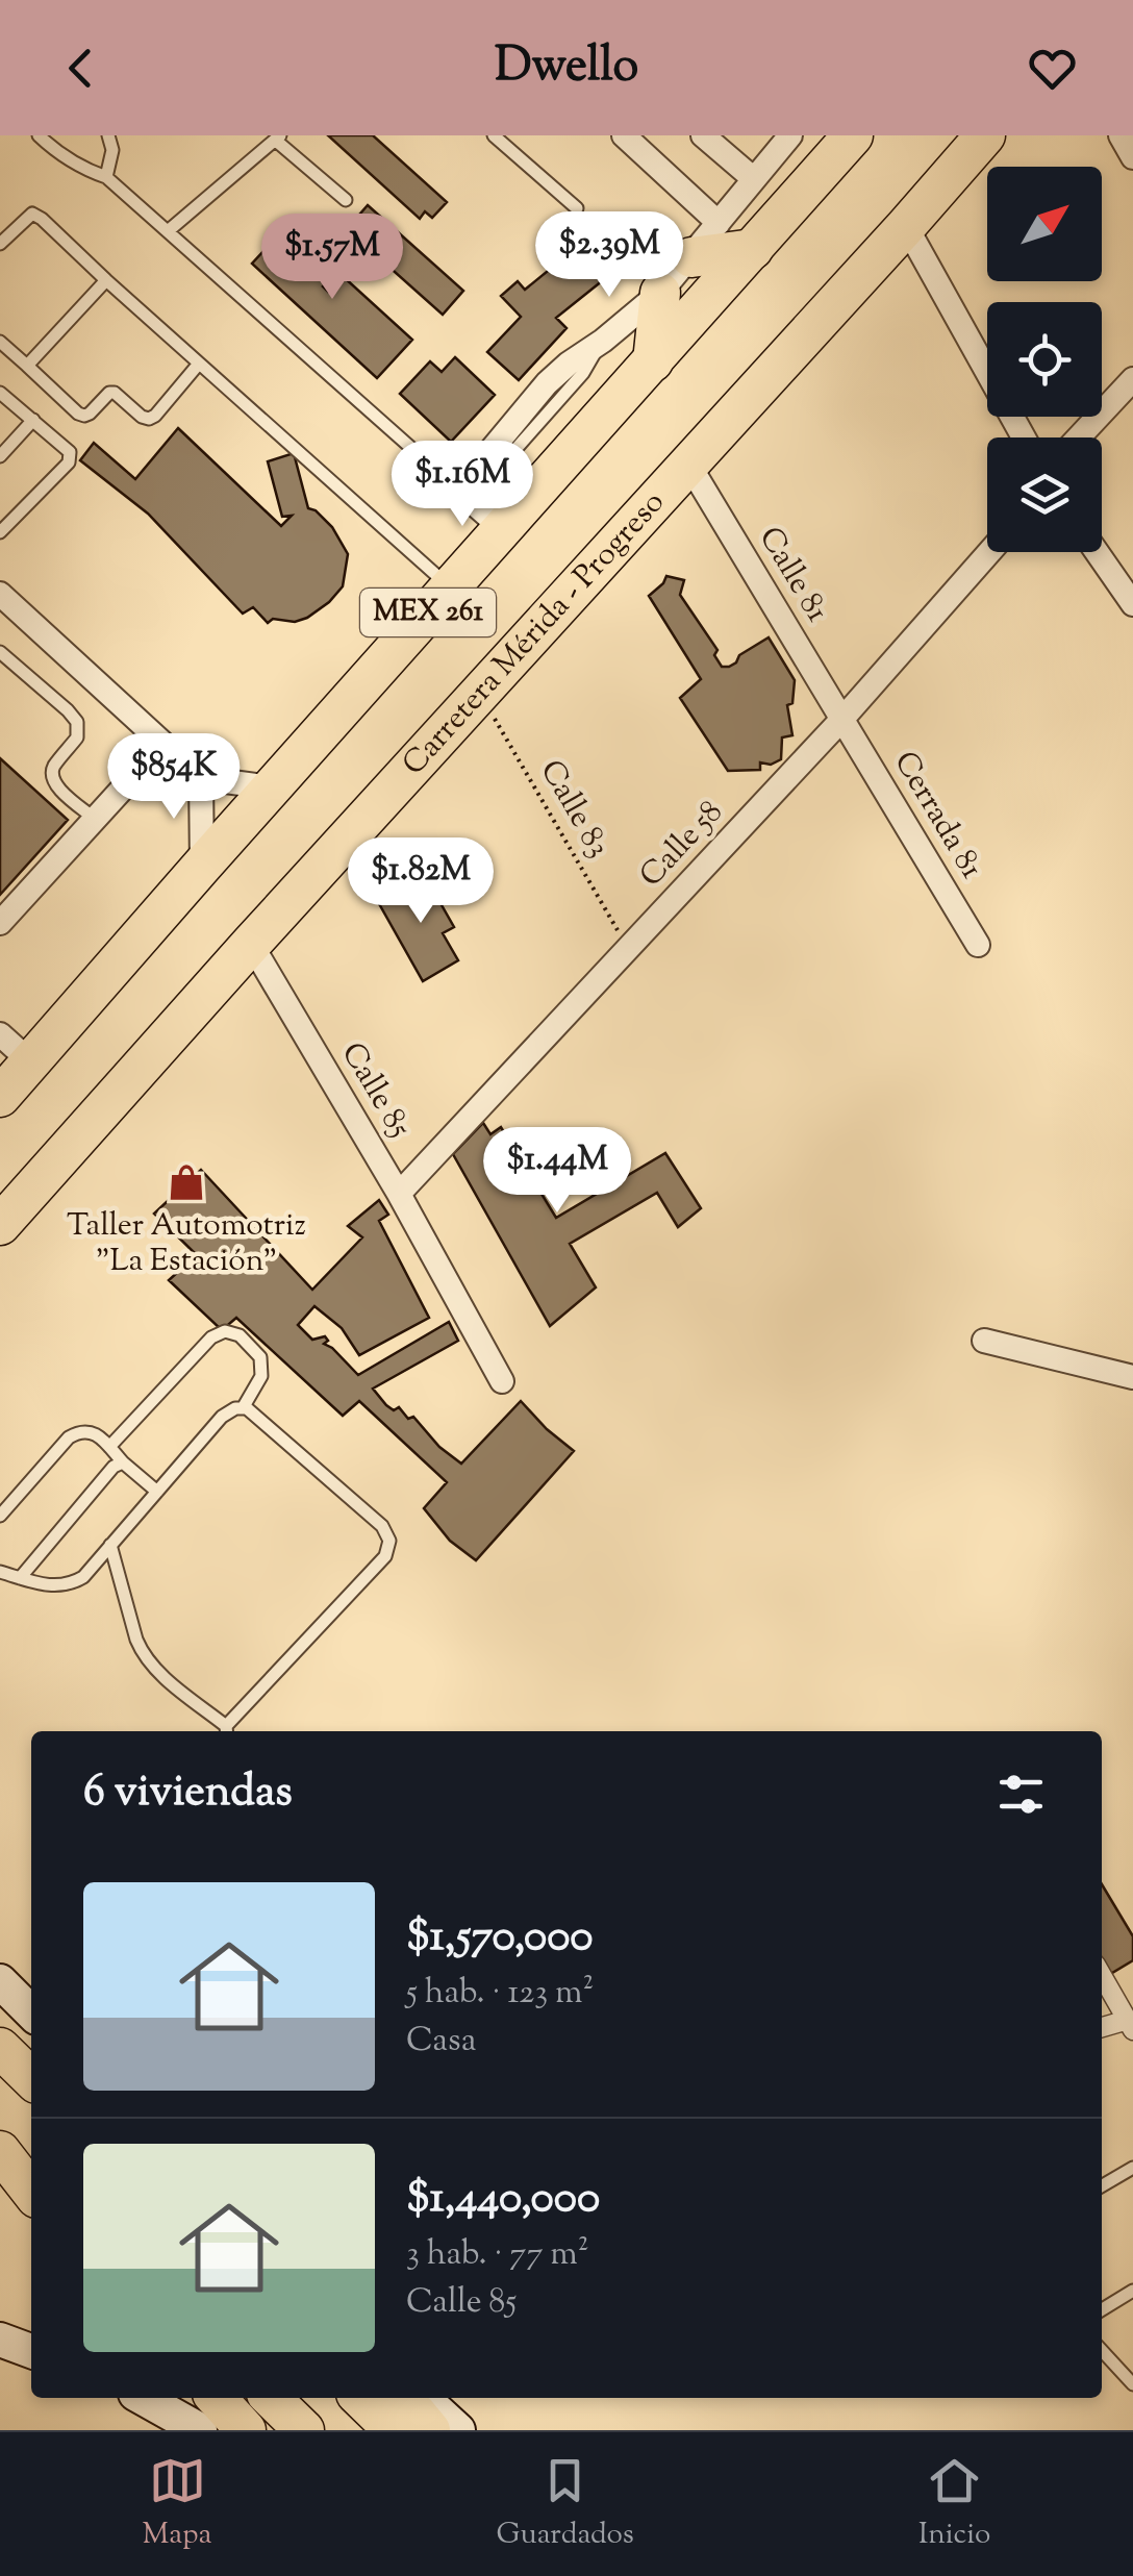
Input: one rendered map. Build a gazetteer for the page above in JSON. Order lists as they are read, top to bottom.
{
  "streets": {
    "highway": ["MEX 261", "Carretera Mérida - Progreso"],
    "street": [
      "Calle 81",
      "Cerrada 81",
      "Calle 58",
      "Calle 85"
    ],
    "path": ["Calle 83"]
  },
  "crossings": [
    ["Calle 81", "Carretera Mérida - Progreso"],
    ["Calle 81", "Cerrada 81"],
    ["Calle 81", "Calle 58"],
    ["Carretera Mérida - Progreso", "Calle 83"],
    ["Carretera Mérida - Progreso", "Calle 85"],
    ["Calle 83", "Calle 58"],
    ["Cerrada 81", "Calle 58"],
    ["Calle 58", "Calle 85"]
  ],
  "places": {
    "shop": ["Taller Automotriz \"La Estación\""]
  },
  "north": "top right",
  "page": {
    "header": "Dwello",
    "price": [
      "$2.39M",
      "$1.57M",
      "$1.16M",
      "$854K",
      "$1.82M",
      "$1.44M"
    ],
    "heading": "6 viviendas",
    "list": [
      {
        "name": "$1,570,000",
        "note": "5 hab. · 123 m² · Casa"
      },
      {
        "name": "$1,440,000",
        "note": "3 hab. · 77 m² · Calle 85"
      }
    ],
    "tabs": ["Mapa", "Guardados", "Inicio"]
  }
}
